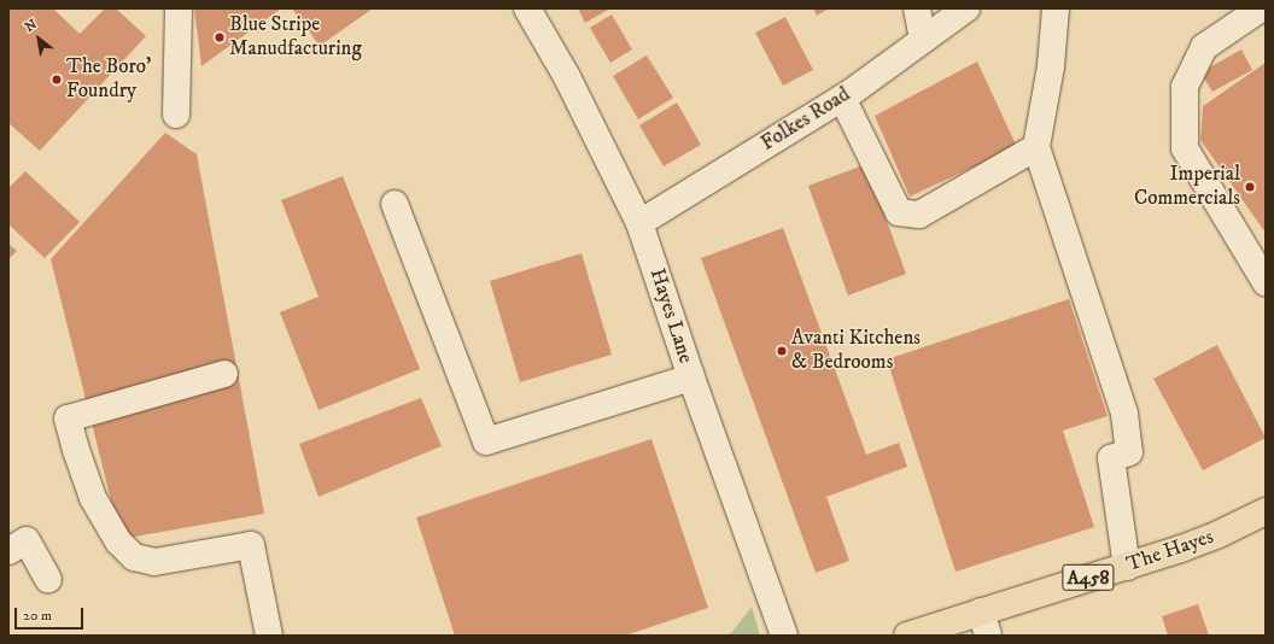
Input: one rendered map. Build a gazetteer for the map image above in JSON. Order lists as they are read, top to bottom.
{
  "streets": {
    "highway": ["The Hayes", "A458"],
    "street": ["Folkes Road", "Hayes Lane"]
  },
  "crossings": [
    ["Folkes Road", "Hayes Lane"]
  ],
  "places": [
    "Blue Stripe Manudfacturing",
    "The Boro' Foundry",
    "Imperial Commercials",
    "Avanti Kitchens & Bedrooms"
  ],
  "scale_bar": "20 m",
  "north": "top left"
}
